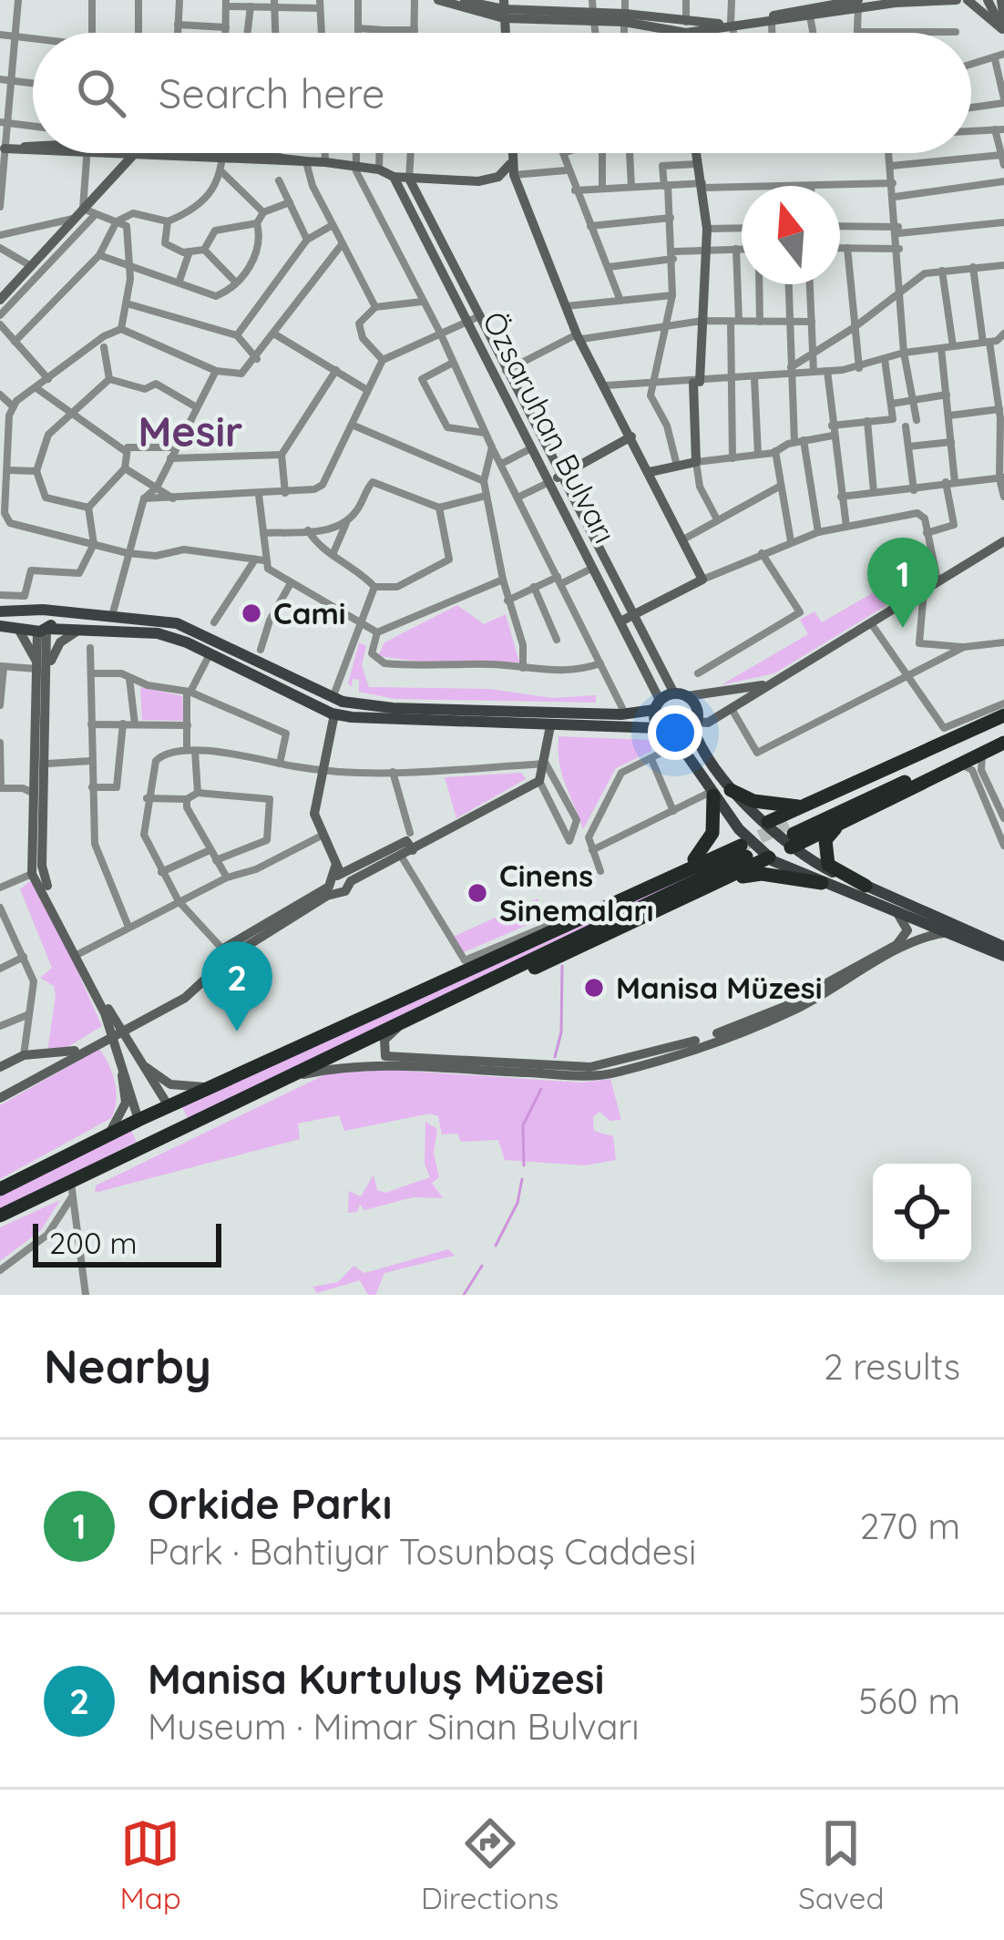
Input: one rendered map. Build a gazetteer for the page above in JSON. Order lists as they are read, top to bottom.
{
  "streets": {
    "street": ["Özsaruhan Bulvarı"]
  },
  "districts": ["Mesir"],
  "places": ["Cami", "Cinens Sinemaları", "Manisa Müzesi"],
  "scale_bar": "200 m",
  "north": "top",
  "page": {
    "search": "Search here",
    "pins": ["1", "2"],
    "scale": "200 m",
    "heading": ["Nearby", "2 results"],
    "list": [
      {
        "mark": "1",
        "name": "Orkide Parkı",
        "note": "Park · Bahtiyar Tosunbaş Caddesi",
        "value": "270 m"
      },
      {
        "mark": "2",
        "name": "Manisa Kurtuluş Müzesi",
        "note": "Museum · Mimar Sinan Bulvarı",
        "value": "560 m"
      }
    ],
    "nav": ["Map", "Directions", "Saved"]
  }
}
